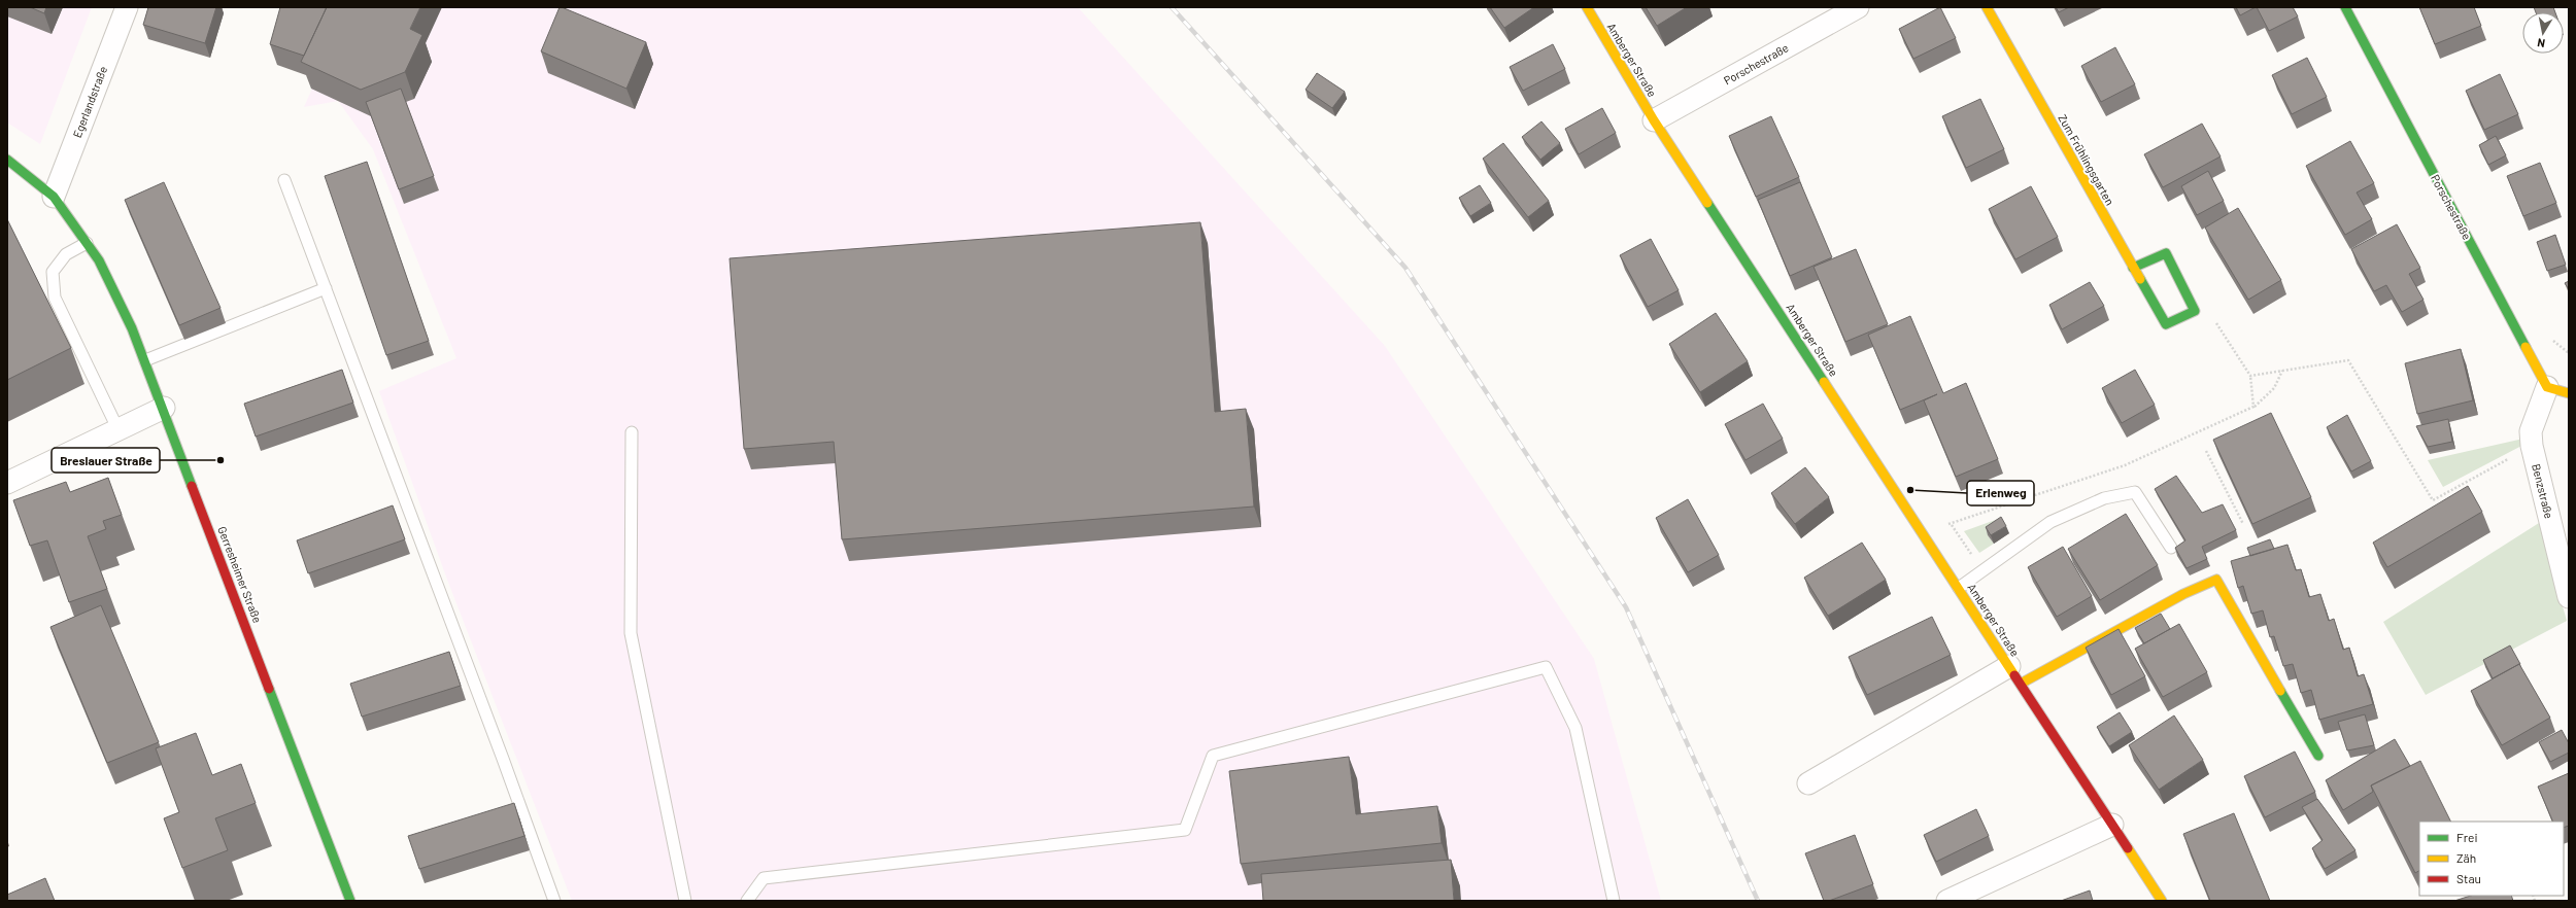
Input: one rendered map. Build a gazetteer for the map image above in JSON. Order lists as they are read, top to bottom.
{
  "streets": {
    "street": [
      "Amberger Straße",
      "Porschestraße",
      "Egerlandstraße",
      "Zum Frühlingsgarten",
      "Benzstraße",
      "Gerresheimer Straße"
    ]
  },
  "crossings": [
    ["Amberger Straße", "Porschestraße"],
    ["Porschestraße", "Benzstraße"],
    ["Egerlandstraße", "Gerresheimer Straße"]
  ],
  "places": ["Breslauer Straße", "Erlenweg"],
  "legend": ["Frei", "Zäh", "Stau"],
  "north": "bottom"
}
